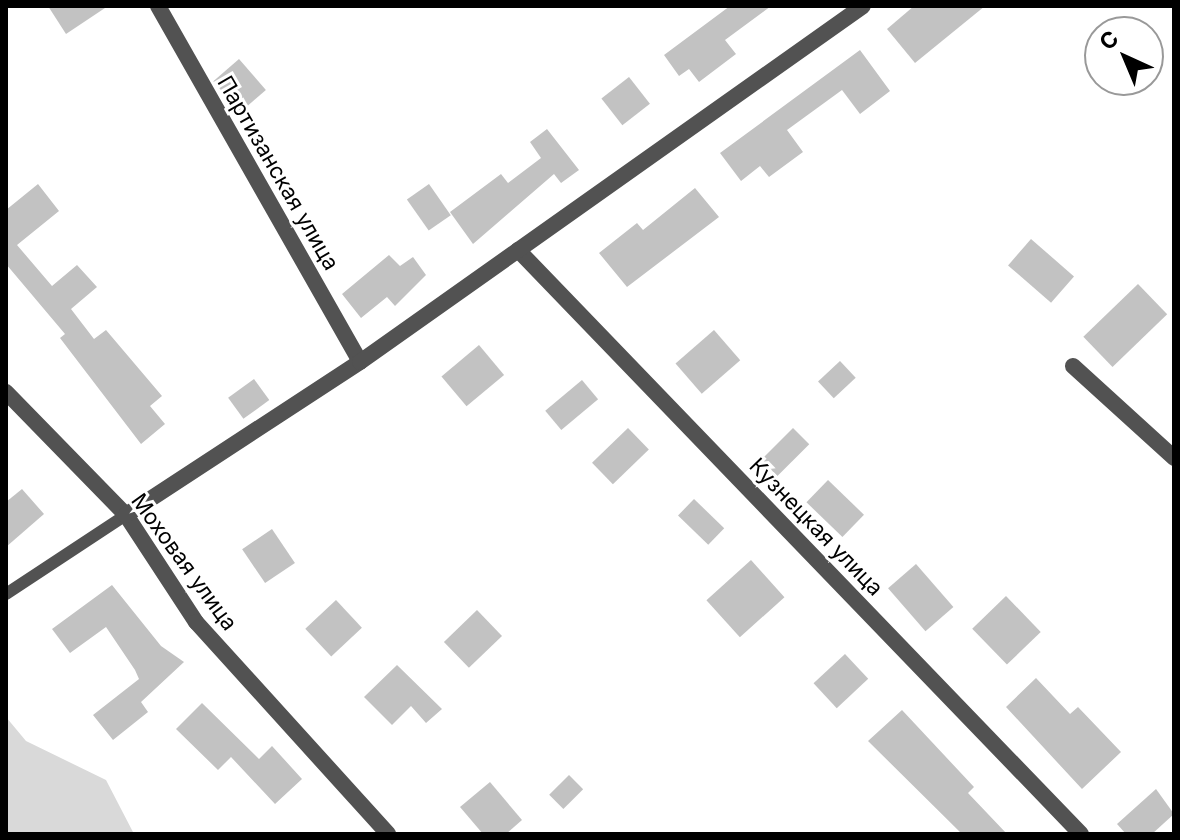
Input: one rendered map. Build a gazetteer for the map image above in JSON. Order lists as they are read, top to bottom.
{
  "streets": {
    "street": ["Партизанская улица", "Кузнецкая улица", "Моховая улица"]
  },
  "north": "top left"
}
